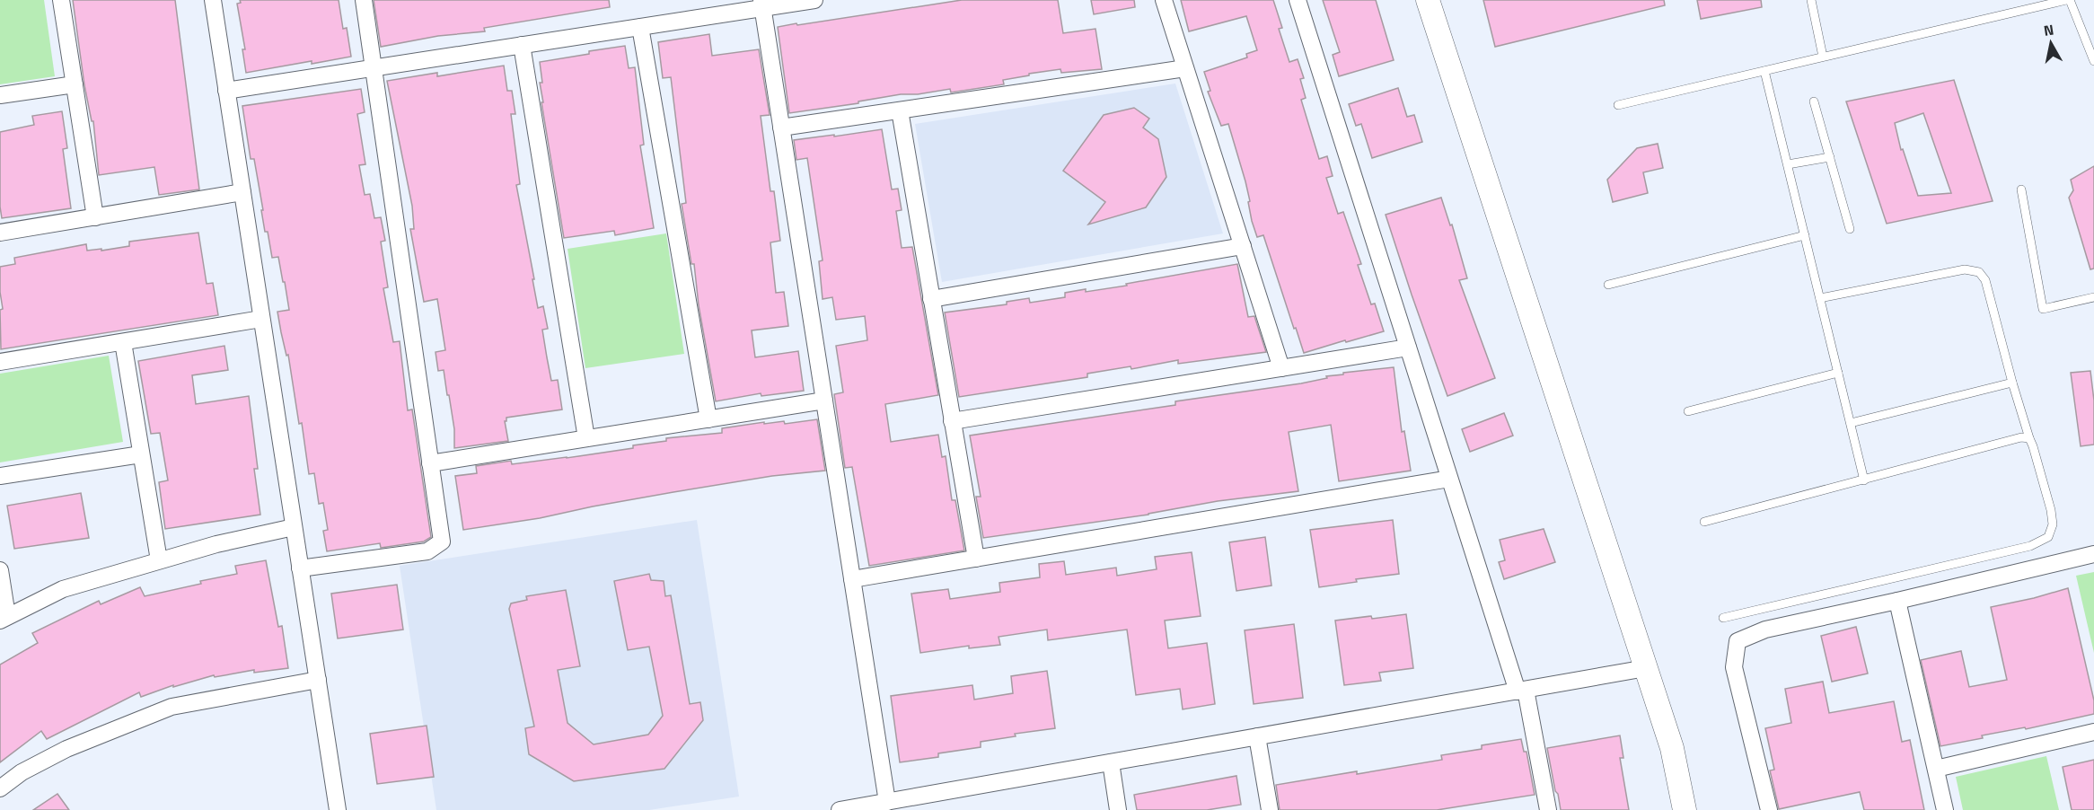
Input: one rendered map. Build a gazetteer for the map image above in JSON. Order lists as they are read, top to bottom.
{
  "north": "top"
}
